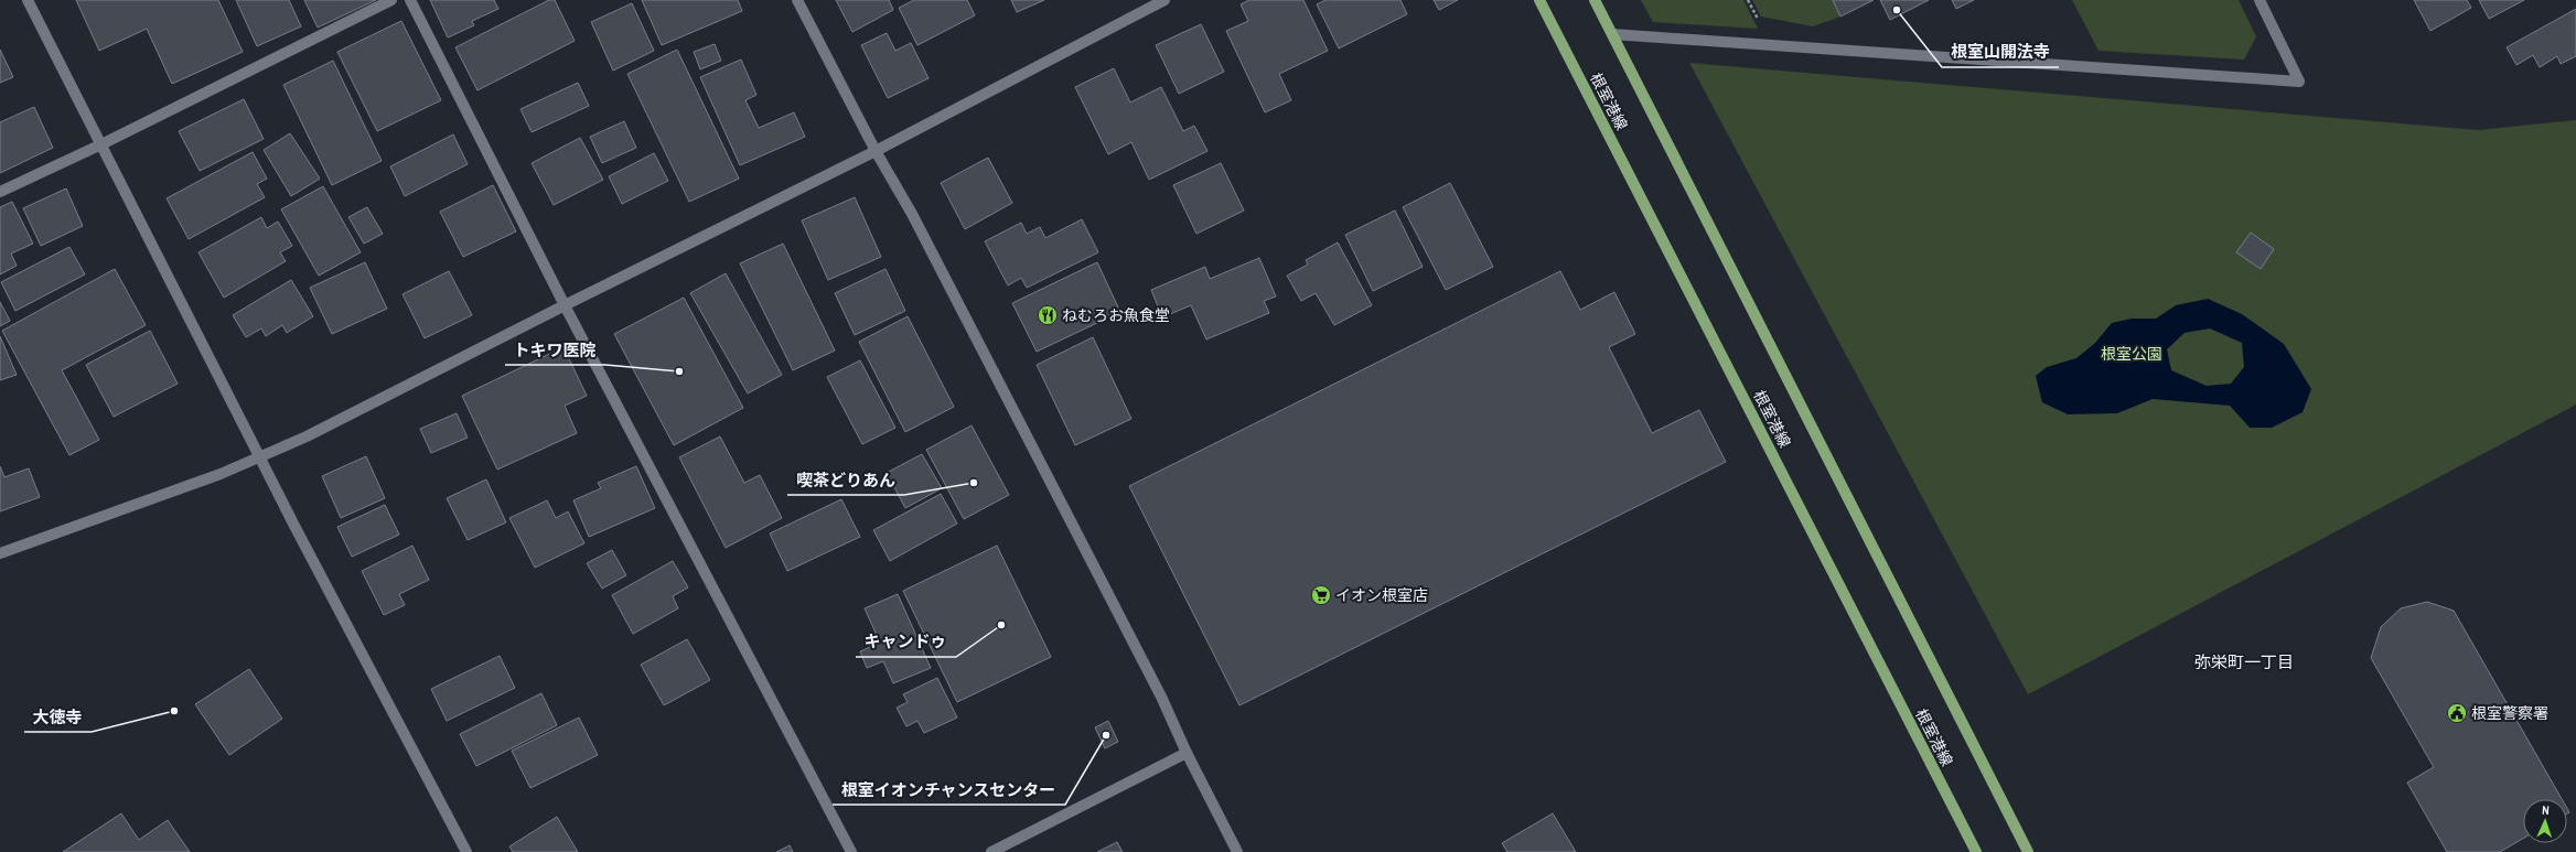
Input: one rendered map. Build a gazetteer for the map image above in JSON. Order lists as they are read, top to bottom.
{
  "streets": {
    "main road": ["根室港線"]
  },
  "districts": ["弥栄町一丁目"],
  "parks": ["根室公園"],
  "places": {
    "other": [
      "根室山開法寺",
      "トキワ医院",
      "喫茶どりあん",
      "キャンドゥ",
      "大徳寺",
      "根室イオンチャンスセンター"
    ],
    "restaurant": ["ねむろお魚食堂"],
    "supermarket": ["イオン根室店"],
    "public building": ["根室警察署"]
  },
  "north": "top"
}
